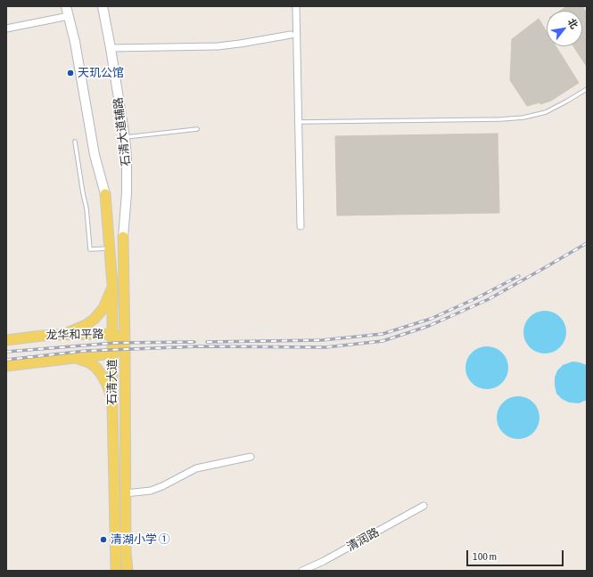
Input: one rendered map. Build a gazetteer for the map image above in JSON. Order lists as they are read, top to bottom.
{
  "streets": {
    "main road": ["石清大道辅路", "龙华和平路", "石清大道"],
    "street": ["清润路"]
  },
  "crossings": [
    ["石清大道辅路", "石清大道"],
    ["龙华和平路", "石清大道"]
  ],
  "places": ["天玑公馆", "清湖小学 ①"],
  "scale_bar": "100 m",
  "north": "top right"
}
